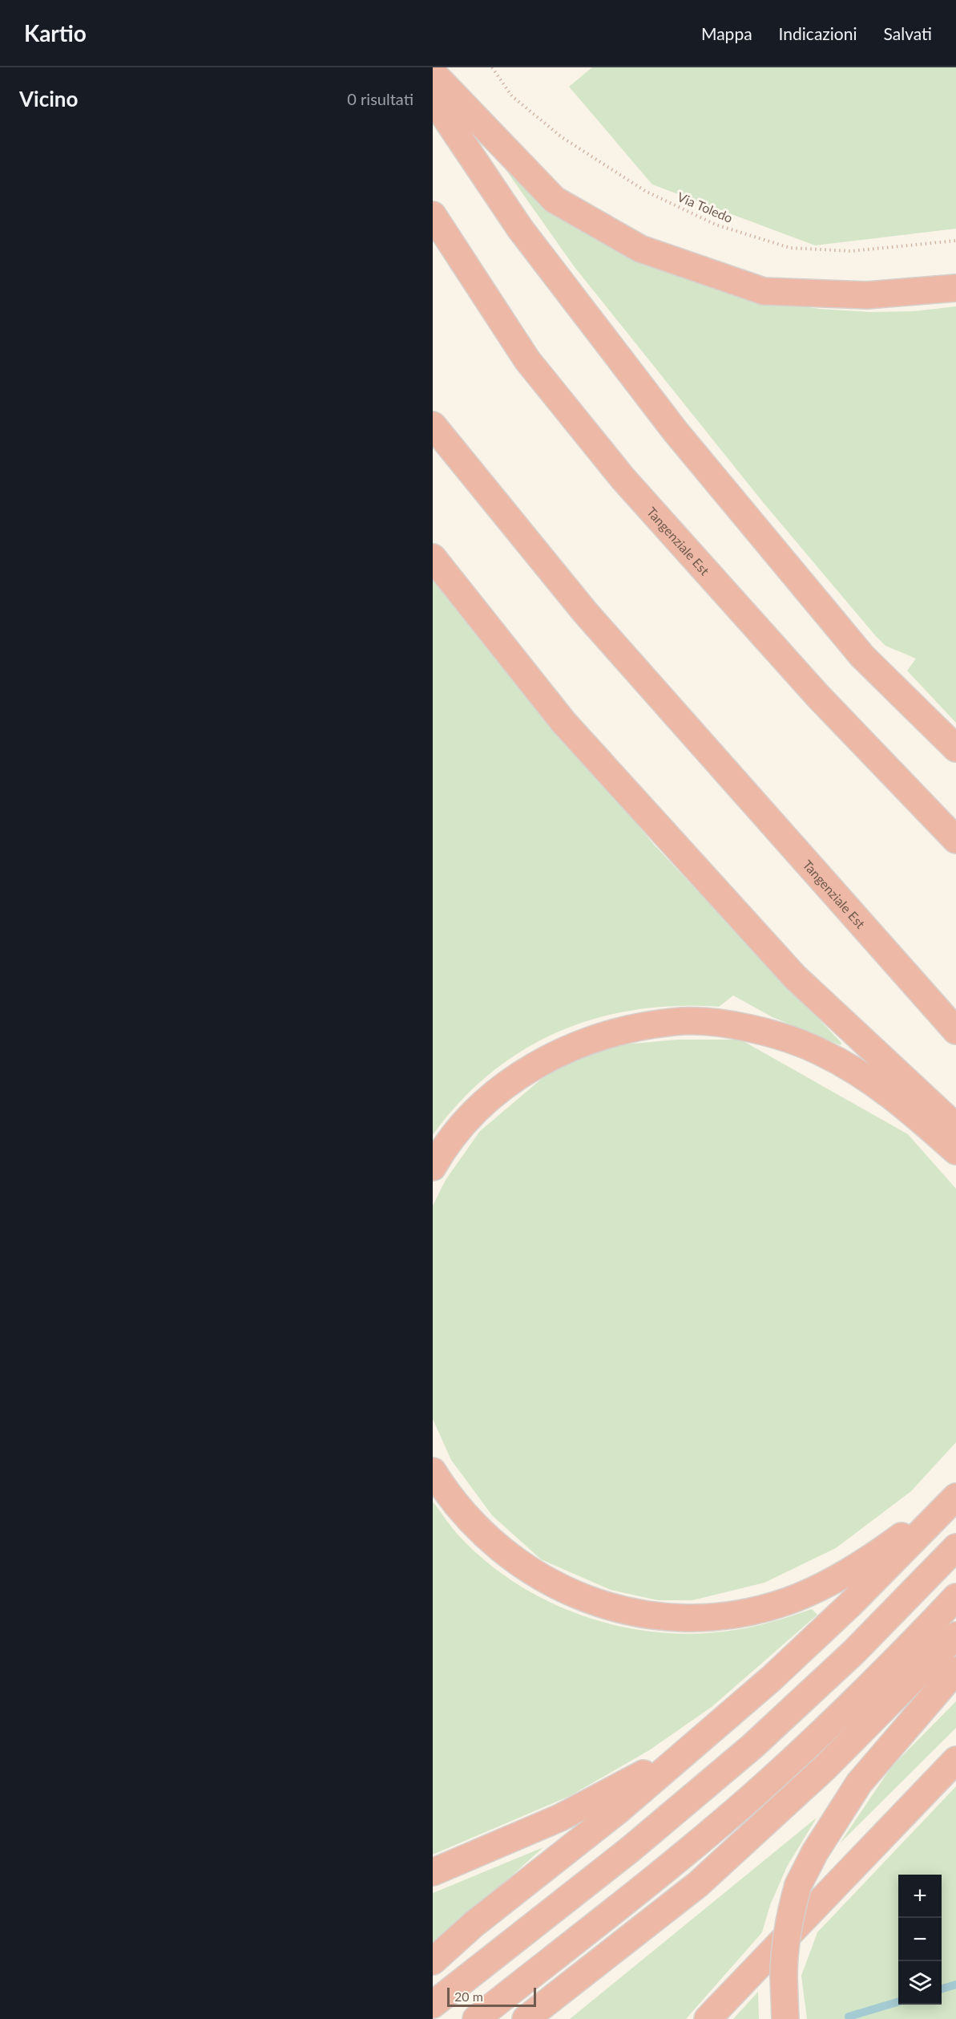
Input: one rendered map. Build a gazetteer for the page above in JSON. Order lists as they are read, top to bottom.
{
  "streets": {
    "highway": ["Tangenziale Est"],
    "path": ["Via Toledo"]
  },
  "scale_bar": "20 m",
  "page": {
    "header": "Kartio",
    "nav": ["Mappa", "Indicazioni", "Salvati"],
    "heading": ["Vicino", "0 risultati"],
    "map_buttons": ["+", "−"],
    "scale": "20 m"
  }
}
